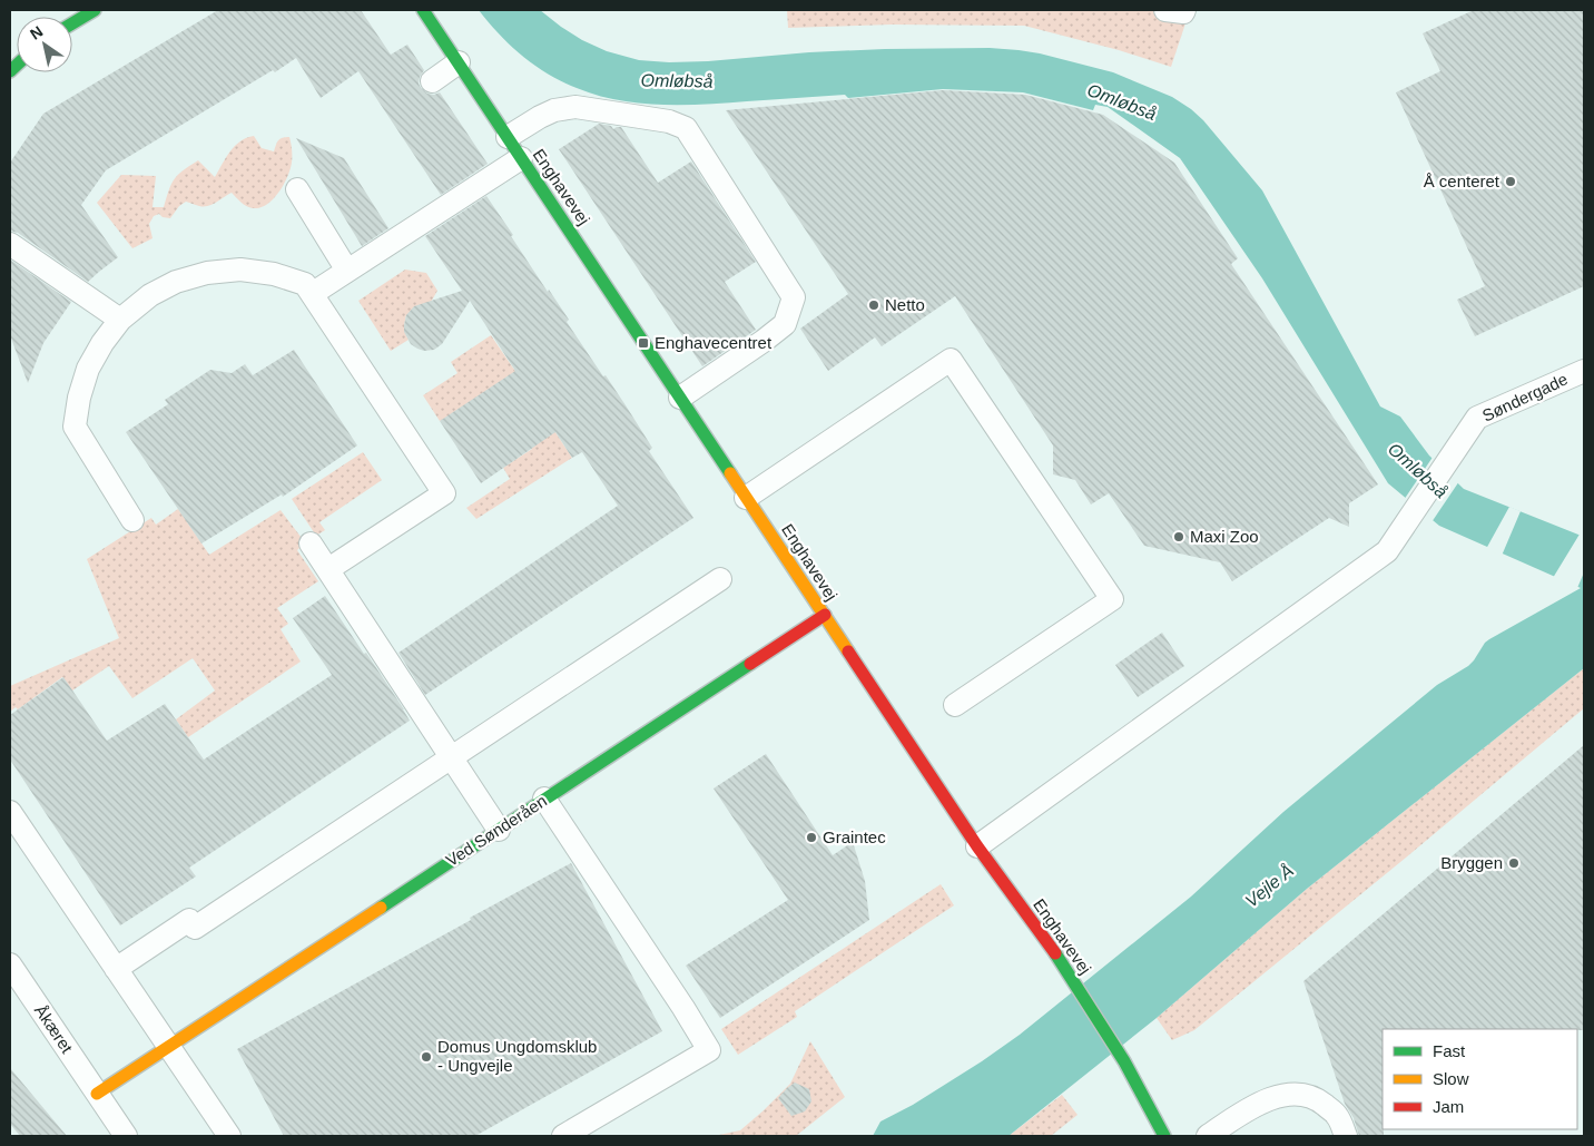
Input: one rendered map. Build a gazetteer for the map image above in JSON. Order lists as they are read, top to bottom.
{
  "streets": {
    "main road": ["Enghavevej", "Ved Sønderåen"],
    "lane": ["Søndergade", "Åkæret"]
  },
  "crossings": [
    ["Enghavevej", "Søndergade"],
    ["Enghavevej", "Ved Sønderåen"]
  ],
  "water": ["Omløbså", "Vejle Å"],
  "places": {
    "other": [
      "Å centeret",
      "Netto",
      "Maxi Zoo",
      "Graintec",
      "Bryggen",
      "Domus Ungdomsklub - Ungvejle"
    ],
    "transit": ["Enghavecentret"]
  },
  "legend": ["Fast", "Slow", "Jam"],
  "north": "top left"
}
